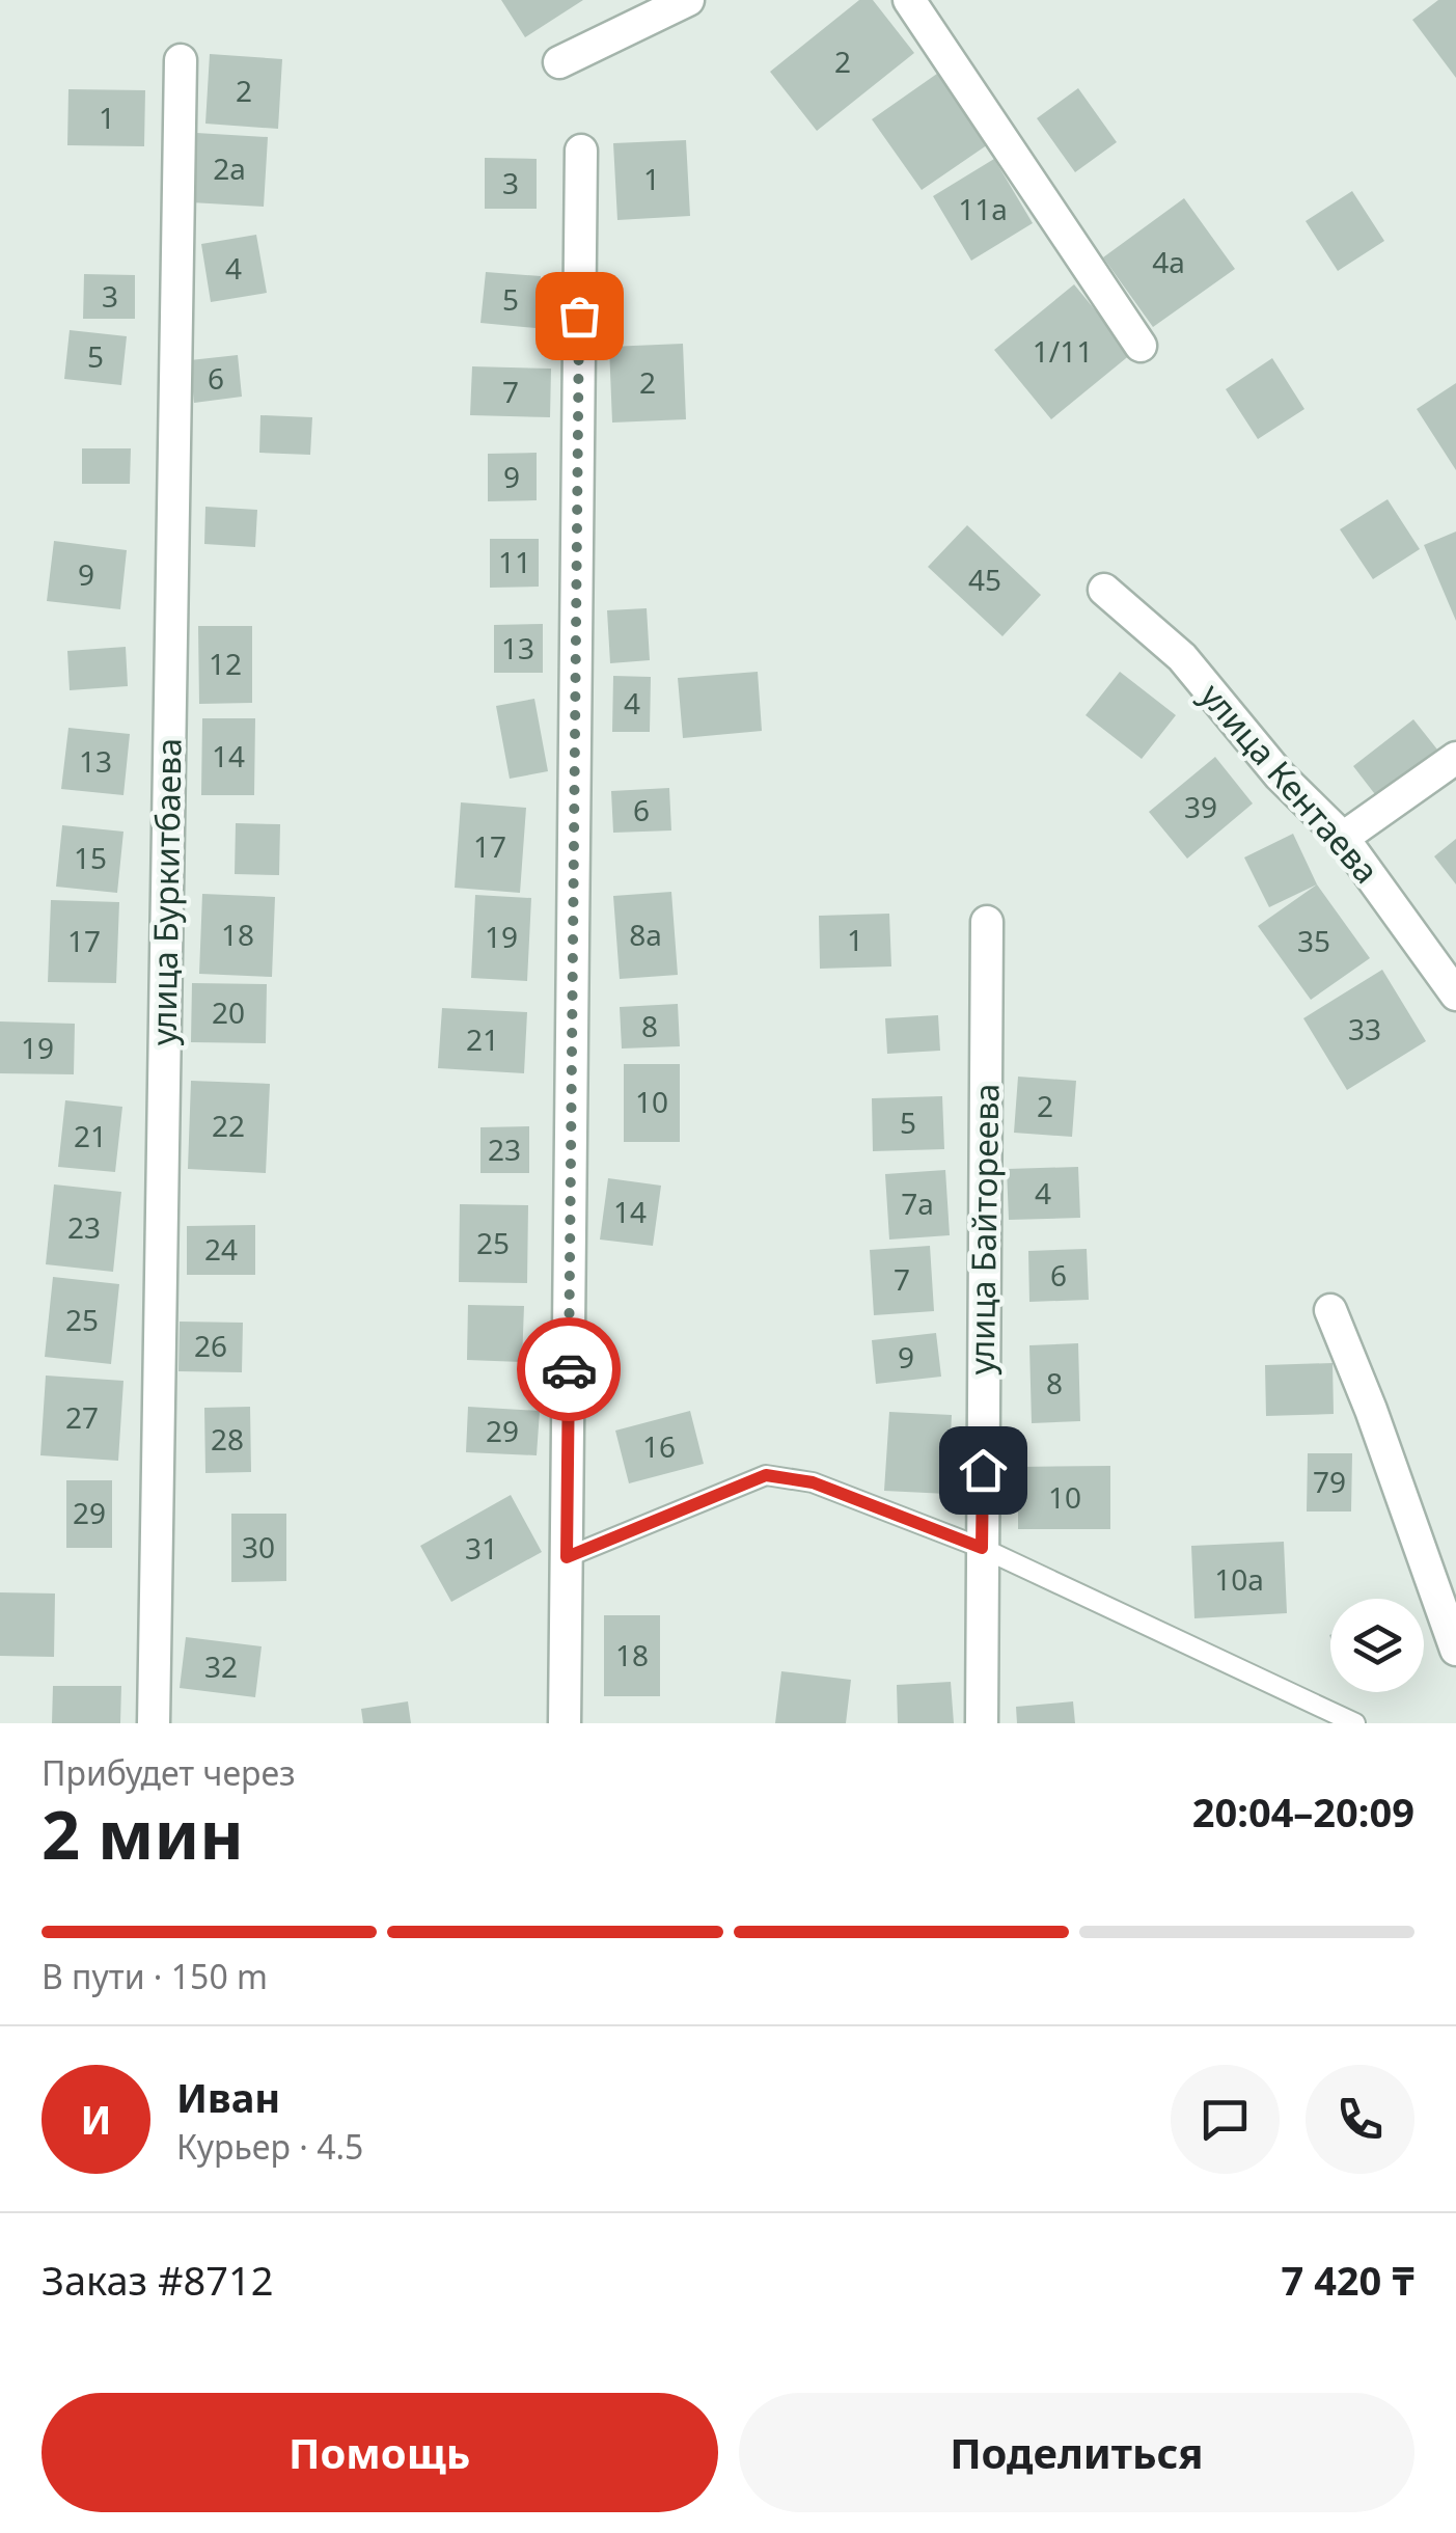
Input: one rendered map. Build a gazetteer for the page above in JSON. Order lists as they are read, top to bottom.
{
  "streets": {
    "street": ["улица Кентаева", "улица Буркитбаева", "улица Байтореева"]
  },
  "house_numbers": [
    "2",
    "2",
    "1",
    "2а",
    "1",
    "3",
    "11а",
    "4а",
    "4",
    "3",
    "5",
    "1/11",
    "5",
    "6",
    "2",
    "7",
    "9",
    "11",
    "9",
    "45",
    "13",
    "12",
    "4",
    "14",
    "13",
    "39",
    "6",
    "17",
    "15",
    "18",
    "8а",
    "19",
    "1",
    "17",
    "35",
    "20",
    "8",
    "33",
    "21",
    "19",
    "10",
    "2",
    "5",
    "22",
    "21",
    "23",
    "4",
    "7а",
    "14",
    "23",
    "25",
    "24",
    "6",
    "7",
    "25",
    "26",
    "9",
    "8",
    "27",
    "29",
    "28",
    "16",
    "79",
    "10",
    "29",
    "30",
    "31",
    "10а",
    "18",
    "32"
  ],
  "page": {
    "heading": ["2 мин", "Прибудет через", "20:04–20:09"],
    "panel": [
      "Иван",
      "Курьер · 4.5",
      "Заказ #8712",
      "7 420 ₸"
    ],
    "bar": "В пути · 150 m",
    "round": "И",
    "buttons": ["Помощь", "Поделиться"]
  }
}
